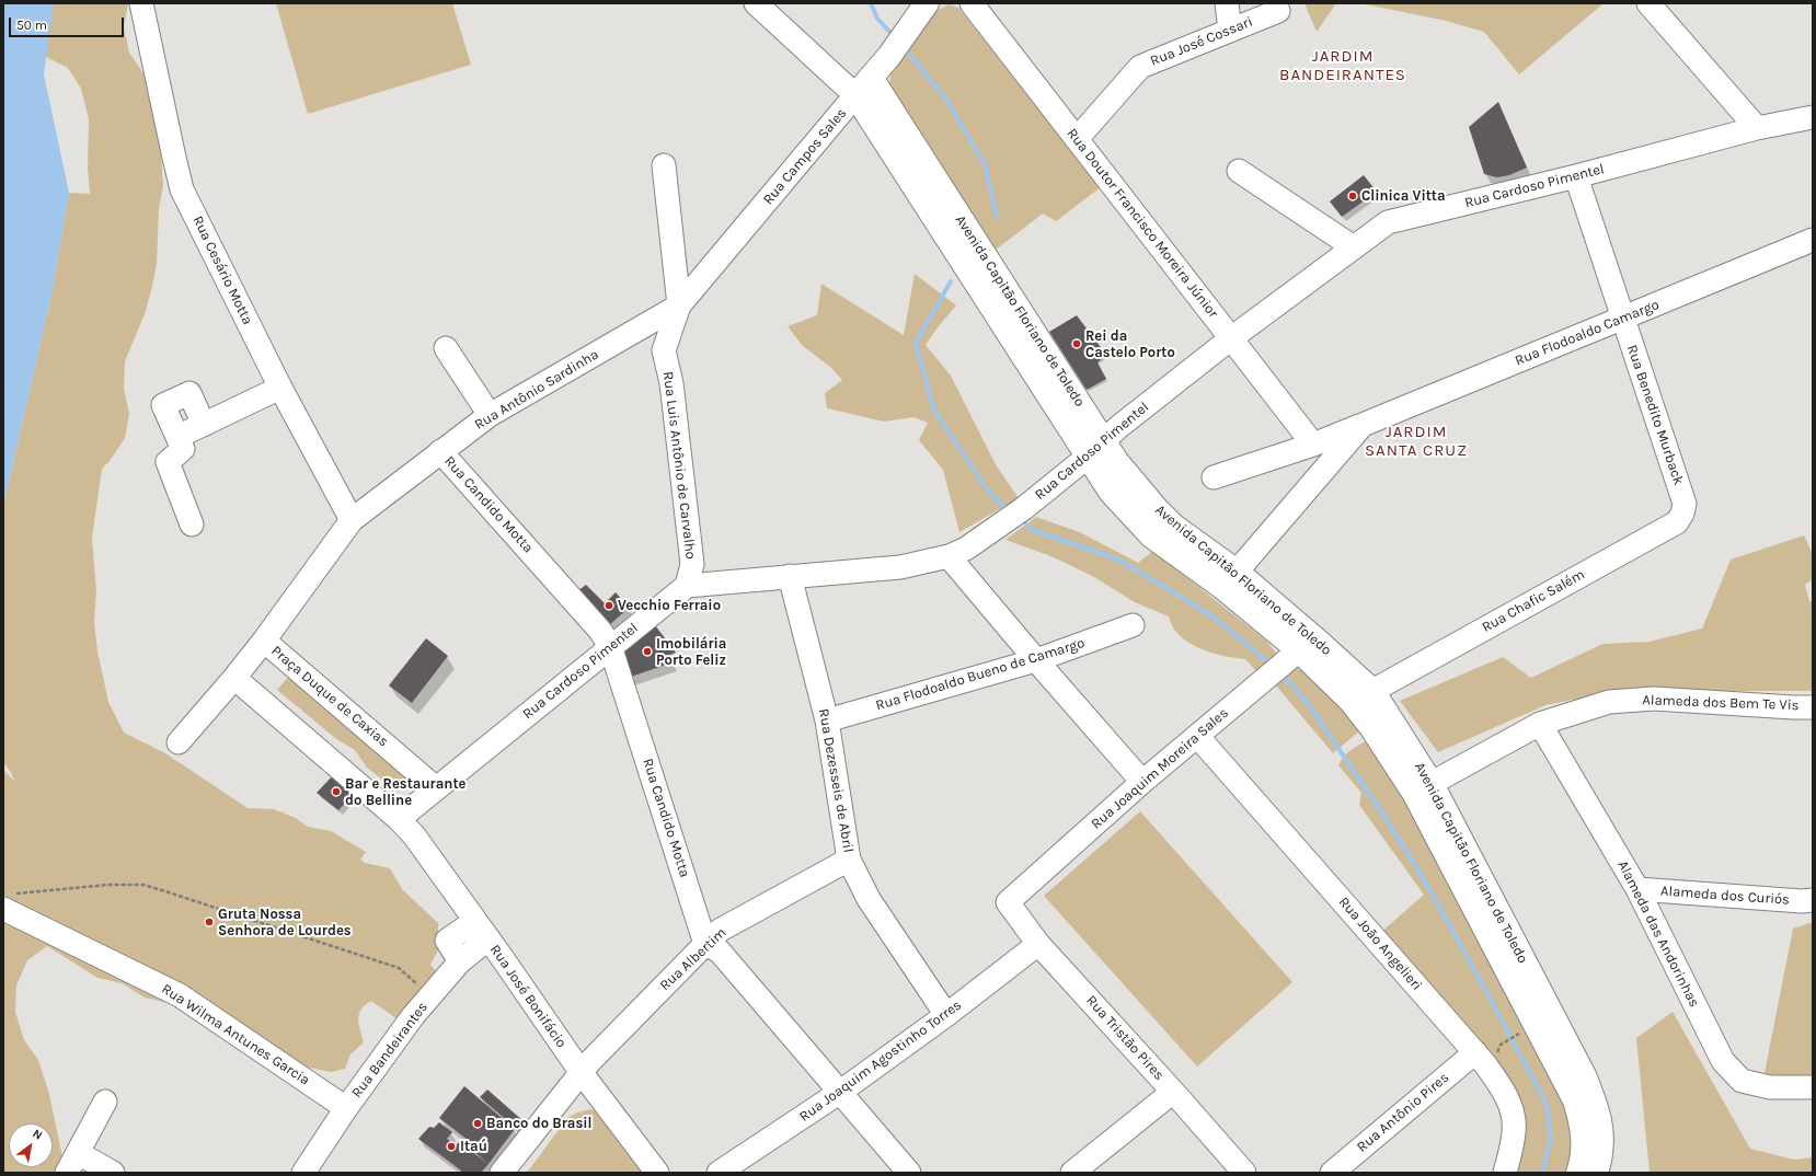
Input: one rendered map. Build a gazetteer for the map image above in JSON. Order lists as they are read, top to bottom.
{
  "streets": {
    "main road": ["Rua Campos Sales", "Avenida Capitão Floriano de Toledo"],
    "street": [
      "Rua José Cossari",
      "Rua Cardoso Pimentel",
      "Rua Doutor Francisco Moreira Júnior",
      "Rua Cesário Motta",
      "Rua Flodoaldo Camargo",
      "Rua Antônio Sardinha",
      "Rua Benedito Murback",
      "Rua Luis Antônio de Carvalho",
      "Rua Candido Motta",
      "Rua Chafic Salém",
      "Rua Flodoaldo Bueno de Camargo",
      "Praça Duque de Caxias",
      "Alameda dos Bem Te Vis",
      "Rua Joaquim Moreira Sales",
      "Rua Dezesseis de Abril",
      "Alameda dos Curiós",
      "Alameda das Andorinhas",
      "Rua João Angelieri",
      "Rua Albertim",
      "Rua José Bonifácio",
      "Rua Wilma Antunes Garcia",
      "Rua Tristão Pires",
      "Rua Bandeirantes",
      "Rua Joaquim Agostinho Torres",
      "Rua Antônio Pires"
    ]
  },
  "crossings": [
    ["Rua José Cossari", "Rua Doutor Francisco Moreira Júnior"],
    ["Rua Campos Sales", "Avenida Capitão Floriano de Toledo"],
    ["Rua Campos Sales", "Rua Antônio Sardinha"],
    ["Rua Campos Sales", "Rua Luis Antônio de Carvalho"],
    ["Rua Cardoso Pimentel", "Rua Doutor Francisco Moreira Júnior"],
    ["Rua Cardoso Pimentel", "Avenida Capitão Floriano de Toledo"],
    ["Rua Cardoso Pimentel", "Rua Benedito Murback"],
    ["Rua Cardoso Pimentel", "Rua Luis Antônio de Carvalho"],
    ["Rua Cardoso Pimentel", "Rua Candido Motta"],
    ["Rua Cardoso Pimentel", "Praça Duque de Caxias"],
    ["Rua Cardoso Pimentel", "Rua Dezesseis de Abril"],
    ["Rua Cardoso Pimentel", "Rua José Bonifácio"],
    ["Rua Doutor Francisco Moreira Júnior", "Rua Flodoaldo Camargo"],
    ["Rua Cesário Motta", "Rua Antônio Sardinha"],
    ["Avenida Capitão Floriano de Toledo", "Rua Flodoaldo Camargo"],
    ["Avenida Capitão Floriano de Toledo", "Rua Chafic Salém"],
    ["Avenida Capitão Floriano de Toledo", "Alameda dos Bem Te Vis"],
    ["Avenida Capitão Floriano de Toledo", "Rua Joaquim Moreira Sales"],
    ["Rua Flodoaldo Camargo", "Rua Benedito Murback"],
    ["Rua Antônio Sardinha", "Rua Luis Antônio de Carvalho"],
    ["Rua Antônio Sardinha", "Rua Candido Motta"],
    ["Rua Antônio Sardinha", "Praça Duque de Caxias"],
    ["Rua Benedito Murback", "Rua Chafic Salém"],
    ["Rua Candido Motta", "Rua Albertim"],
    ["Rua Flodoaldo Bueno de Camargo", "Rua Dezesseis de Abril"],
    ["Alameda dos Bem Te Vis", "Alameda das Andorinhas"],
    ["Rua Joaquim Moreira Sales", "Rua João Angelieri"],
    ["Rua Joaquim Moreira Sales", "Rua Tristão Pires"],
    ["Rua Dezesseis de Abril", "Rua Albertim"],
    ["Rua Dezesseis de Abril", "Rua Joaquim Agostinho Torres"],
    ["Alameda dos Curiós", "Alameda das Andorinhas"],
    ["Rua João Angelieri", "Rua Antônio Pires"],
    ["Rua Albertim", "Rua José Bonifácio"],
    ["Rua José Bonifácio", "Rua Bandeirantes"],
    ["Rua Wilma Antunes Garcia", "Rua Bandeirantes"],
    ["Rua Tristão Pires", "Rua Joaquim Agostinho Torres"]
  ],
  "districts": ["JARDIM BANDEIRANTES", "JARDIM SANTA CRUZ"],
  "places": [
    "Clinica Vitta",
    "Rei da Castelo Porto",
    "Vecchio Ferraio",
    "Imobilária Porto Feliz",
    "Bar e Restaurante do Belline",
    "Gruta Nossa Senhora de Lourdes",
    "Banco do Brasil",
    "Itaú"
  ],
  "scale_bar": "50 m",
  "north": "top right"
}
